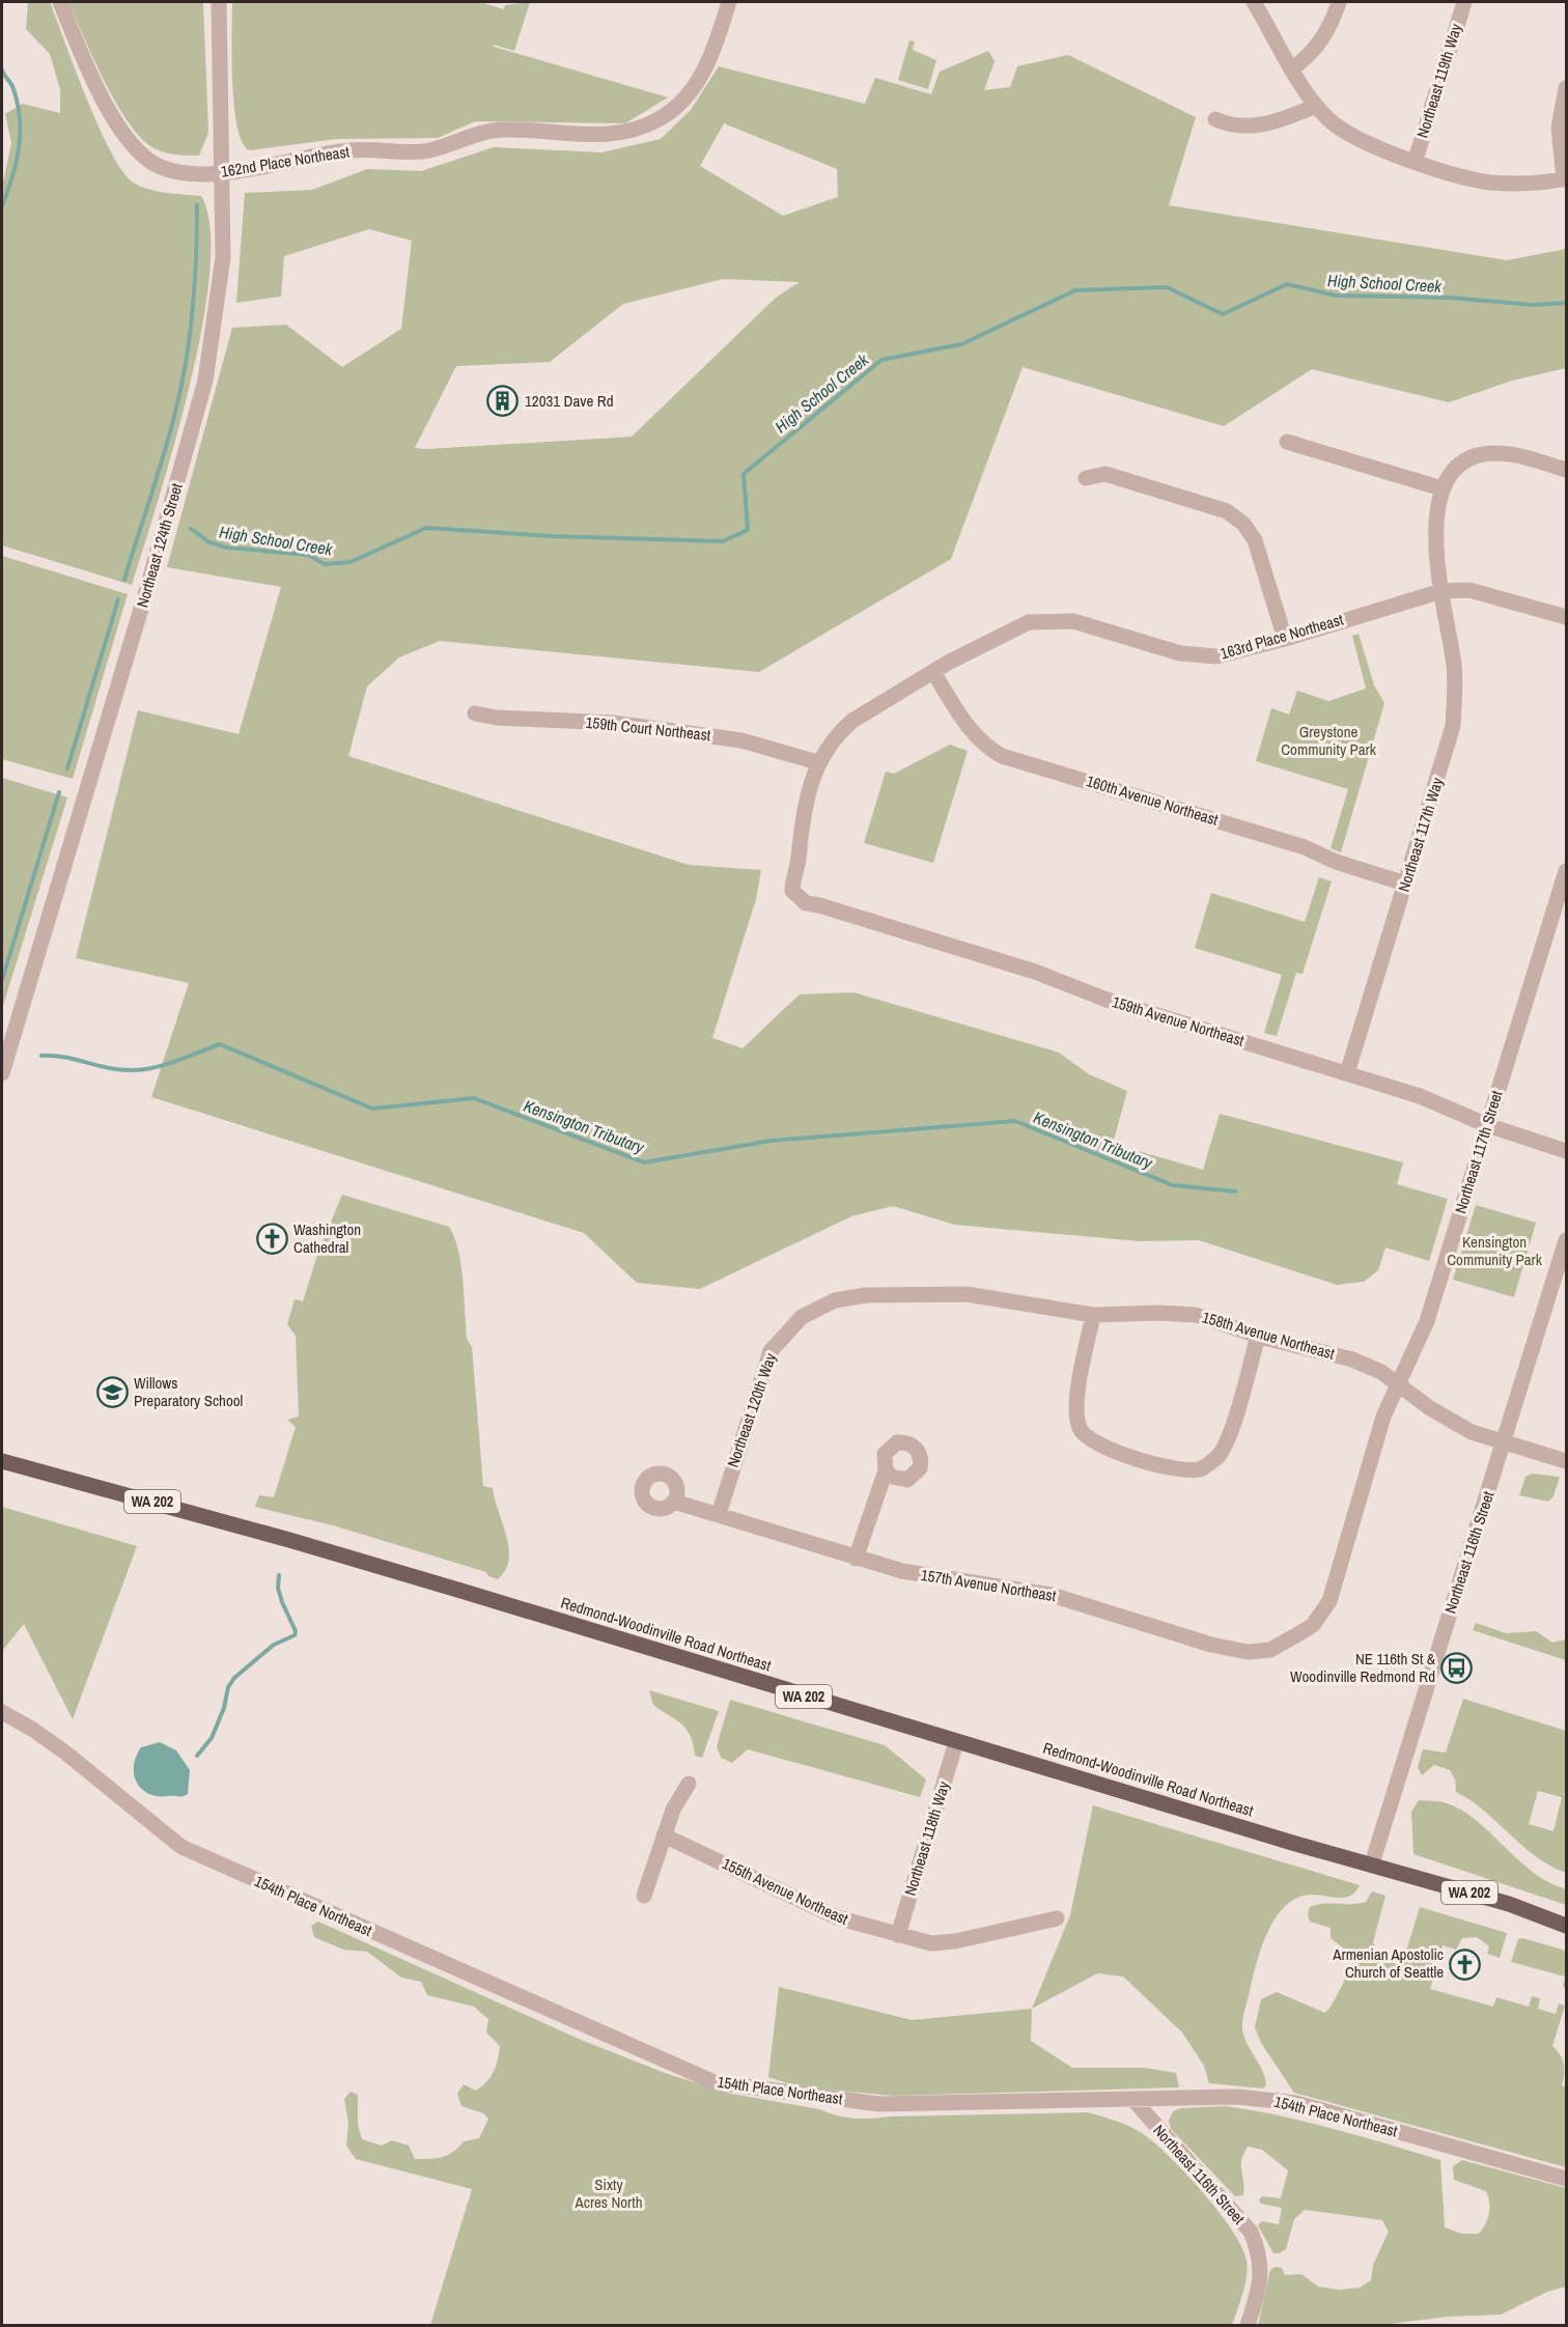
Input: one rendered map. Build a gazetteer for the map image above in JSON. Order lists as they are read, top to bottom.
{
  "streets": {
    "main road": ["WA 202", "Redmond-Woodinville Road Northeast"],
    "street": [
      "Northeast 119th Way",
      "162nd Place Northeast",
      "Northeast 124th Street",
      "163rd Place Northeast",
      "159th Court Northeast",
      "160th Avenue Northeast",
      "Northeast 117th Way",
      "159th Avenue Northeast",
      "Northeast 117th Street",
      "158th Avenue Northeast",
      "Northeast 120th Way",
      "Northeast 116th Street",
      "157th Avenue Northeast",
      "Northeast 118th Way",
      "155th Avenue Northeast",
      "154th Place Northeast"
    ]
  },
  "crossings": [
    ["162nd Place Northeast", "Northeast 124th Street"],
    ["163rd Place Northeast", "159th Court Northeast"],
    ["163rd Place Northeast", "160th Avenue Northeast"],
    ["163rd Place Northeast", "Northeast 117th Way"],
    ["163rd Place Northeast", "159th Avenue Northeast"],
    ["160th Avenue Northeast", "Northeast 117th Way"],
    ["Northeast 117th Way", "159th Avenue Northeast"],
    ["159th Avenue Northeast", "Northeast 117th Street"],
    ["Northeast 117th Street", "158th Avenue Northeast"],
    ["Northeast 117th Street", "157th Avenue Northeast"],
    ["158th Avenue Northeast", "Northeast 120th Way"],
    ["158th Avenue Northeast", "Northeast 116th Street"],
    ["Northeast 120th Way", "157th Avenue Northeast"],
    ["Northeast 116th Street", "Redmond-Woodinville Road Northeast"],
    ["Northeast 116th Street", "154th Place Northeast"],
    ["Redmond-Woodinville Road Northeast", "Northeast 118th Way"],
    ["Northeast 118th Way", "155th Avenue Northeast"]
  ],
  "water": ["High School Creek", "Kensington Tributary"],
  "parks": ["Greystone Community Park", "Kensington Community Park", "Sixty Acres North"],
  "places": {
    "building": ["12031 Dave Rd"],
    "church": ["Washington Cathedral", "Armenian Apostolic Church of Seattle"],
    "school or university": ["Willows Preparatory School"],
    "bus stop": ["NE 116th St & Woodinville Redmond Rd"]
  }
}
